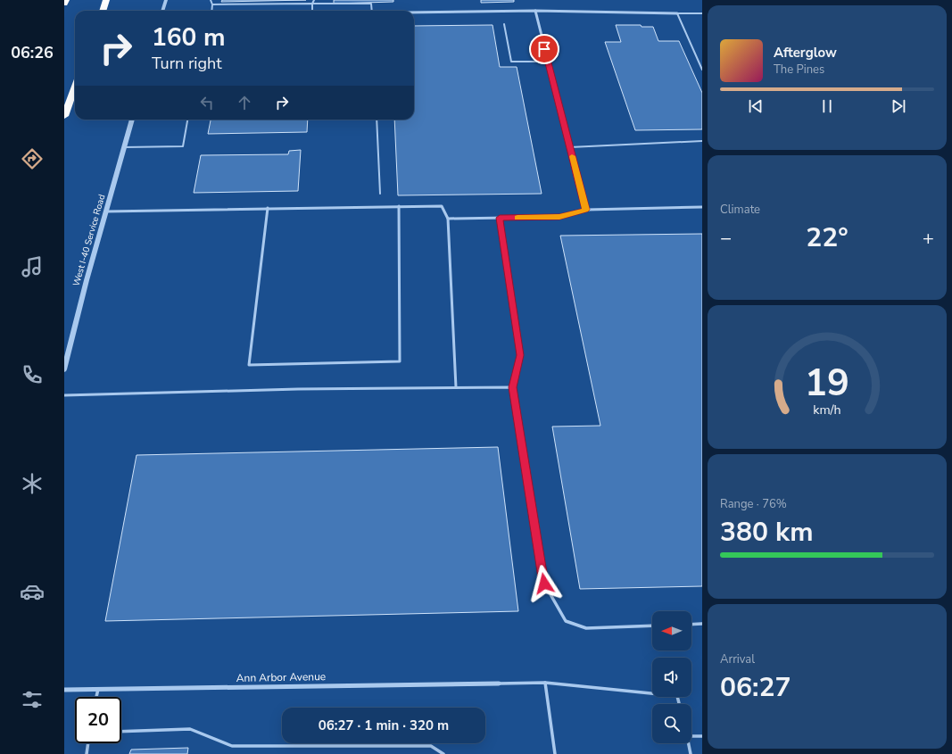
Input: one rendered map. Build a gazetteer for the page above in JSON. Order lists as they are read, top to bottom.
{
  "streets": {
    "street": ["West I-40 Service Road", "Ann Arbor Avenue"]
  },
  "north": "left",
  "page": {
    "tabs": "06:26",
    "turn": ["160 m", "Turn right"],
    "song": ["Afterglow", "The Pines"],
    "tile": [
      "Climate",
      ["Range · 76%", "380 km"],
      ["Arrival", "06:27"]
    ],
    "heat": ["−", "22°", "+"],
    "limit": "20",
    "trip": "06:27 · 1 min · 320 m",
    "gauge": ["19", "km/h"]
  }
}
